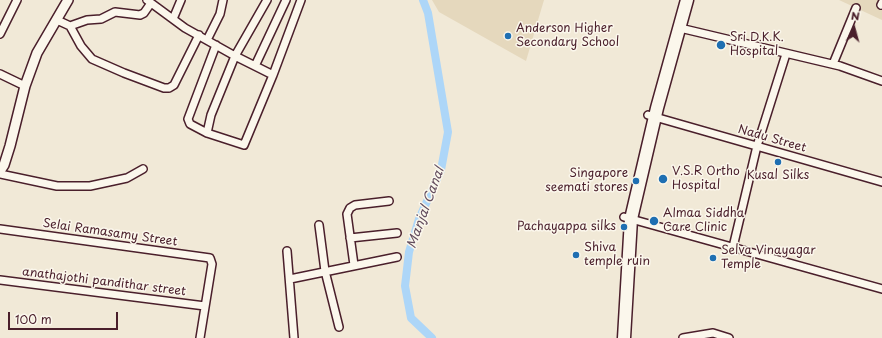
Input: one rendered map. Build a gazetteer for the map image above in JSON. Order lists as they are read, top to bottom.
{
  "streets": {
    "street": ["Nadu Street", "Selai Ramasamy Street", "anathajothi pandithar street"]
  },
  "crossings": [
    ["Selai Ramasamy Street", "anathajothi pandithar street"]
  ],
  "water": ["Manjal Canal"],
  "places": [
    "Anderson Higher Secondary School",
    "Sri D.K.K. Hospital",
    "Kusal Silks",
    "V.S.R Ortho Hospital",
    "Singapore seemati stores",
    "Almaa Siddha Care Clinic",
    "Pachayappa silks",
    "Shiva temple ruin",
    "Selva Vinayagar Temple"
  ],
  "scale_bar": "100 m",
  "north": "top"
}
